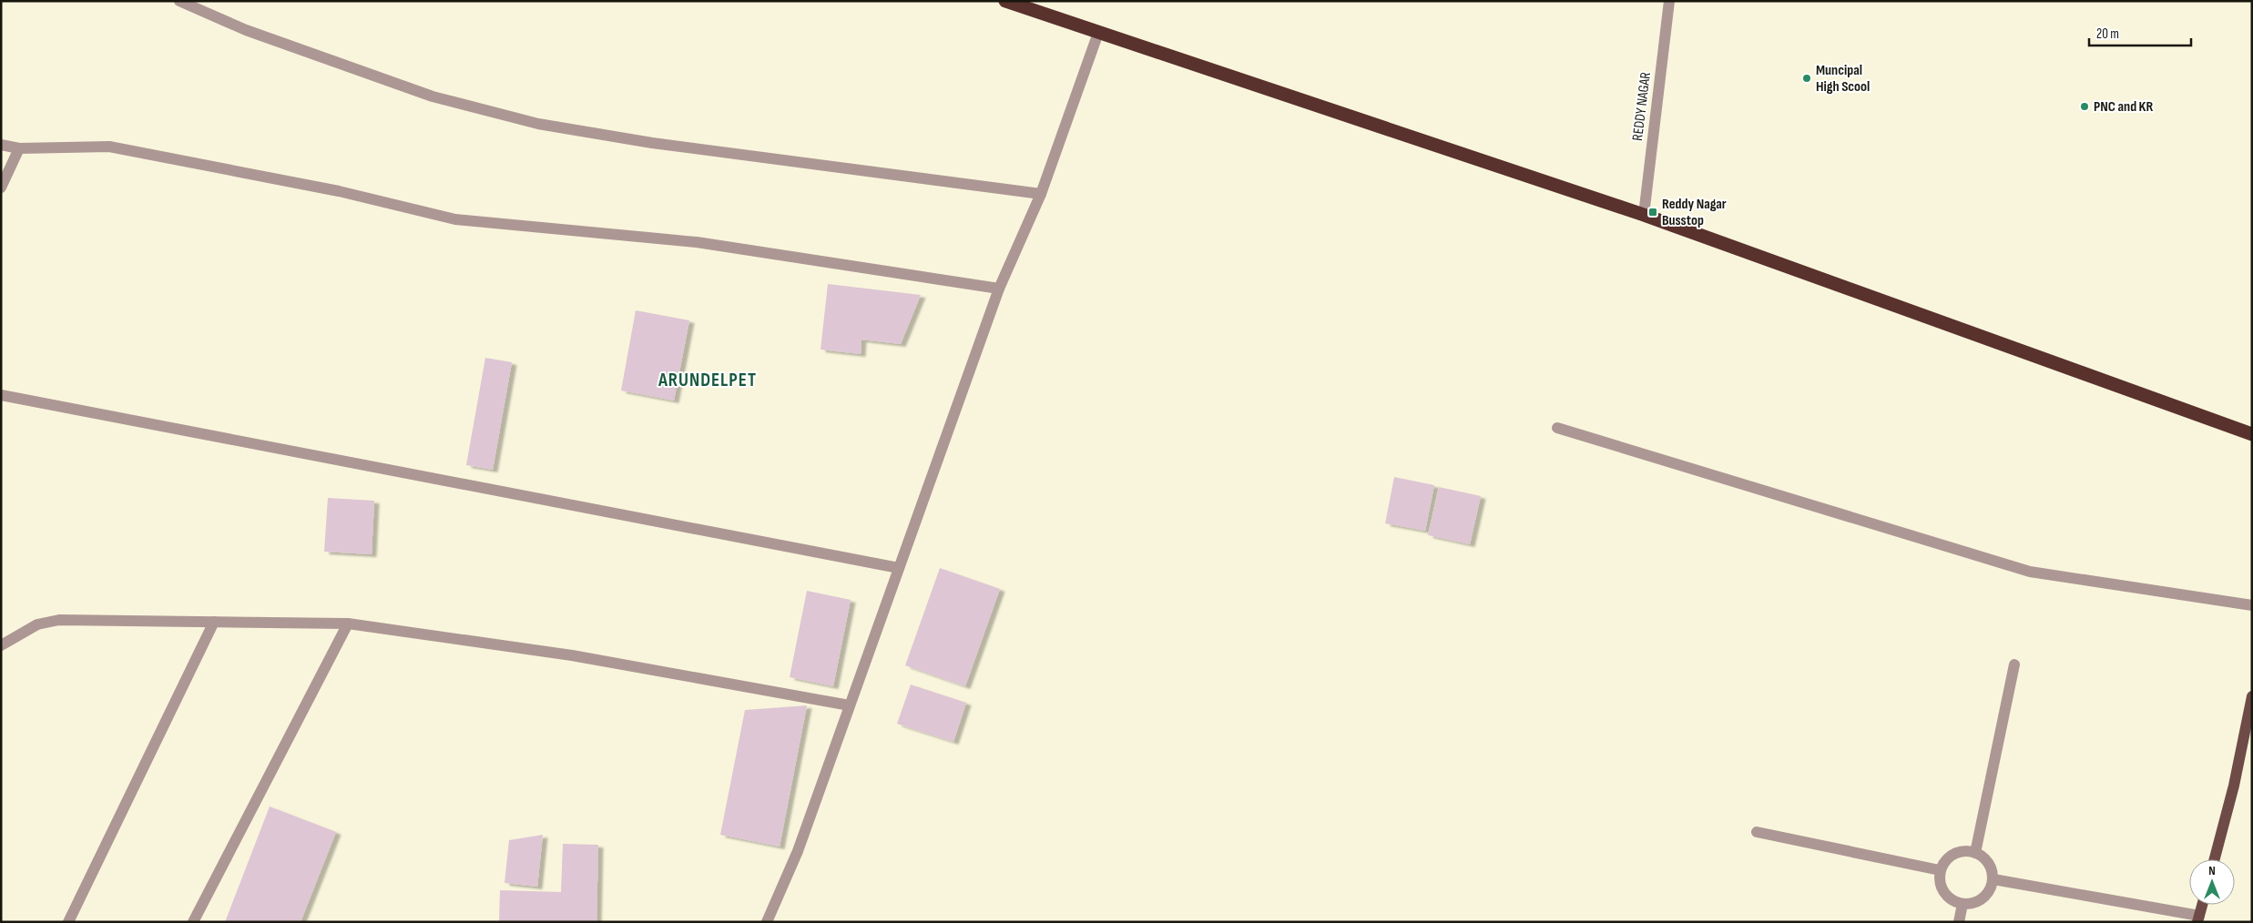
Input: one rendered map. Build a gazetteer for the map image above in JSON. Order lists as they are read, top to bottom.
{
  "streets": {
    "street": ["REDDY NAGAR"]
  },
  "districts": ["ARUNDELPET"],
  "places": {
    "other": ["Muncipal High Scool", "PNC and KR"],
    "transit": ["Reddy Nagar Busstop"]
  },
  "scale_bar": "20 m",
  "north": "top"
}
